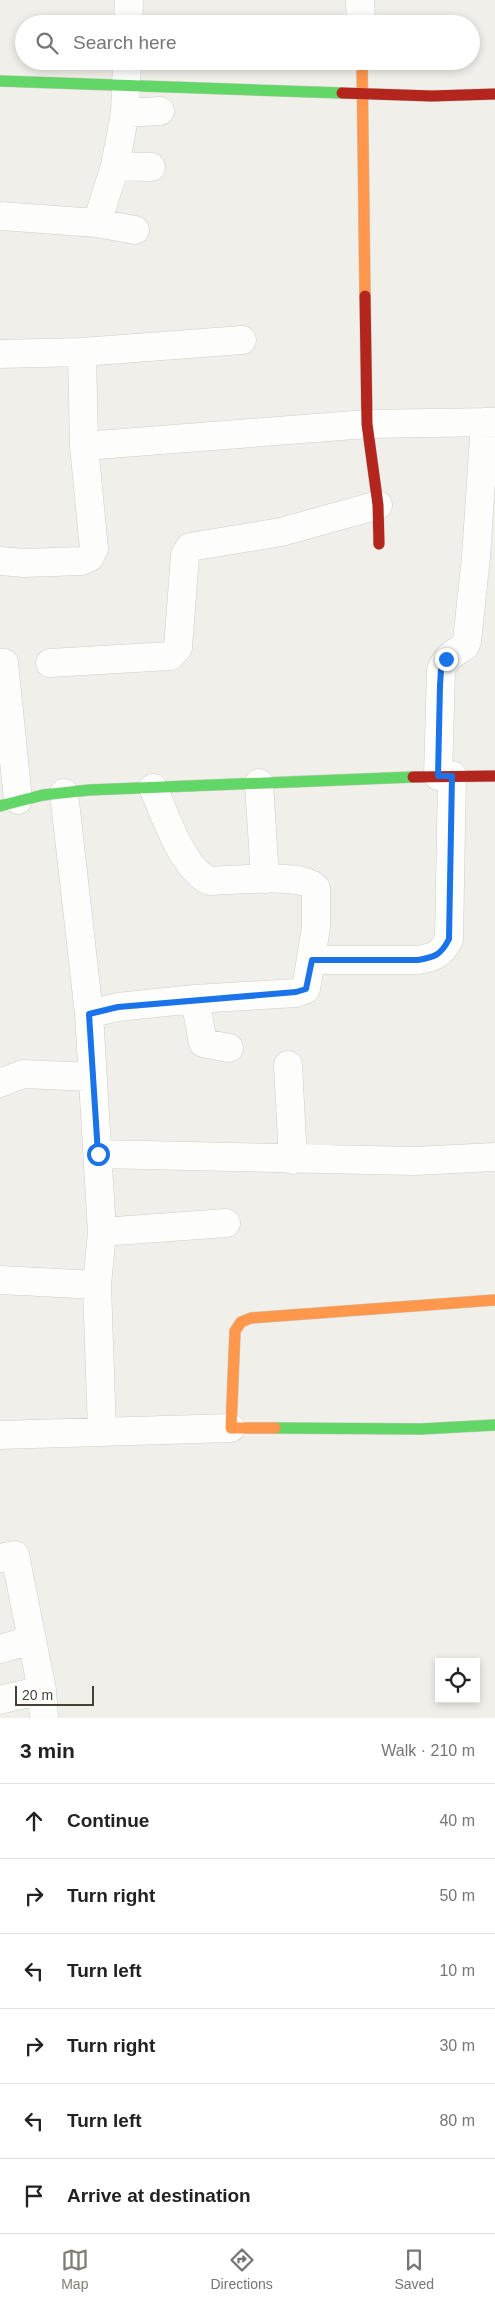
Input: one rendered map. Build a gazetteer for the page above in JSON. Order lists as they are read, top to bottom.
{
  "scale_bar": "20 m",
  "page": {
    "search": "Search here",
    "scale": "20 m",
    "heading": ["3 min", "Walk · 210 m"],
    "list": [
      ["Continue", "40 m"],
      ["Turn right", "50 m"],
      ["Turn left", "10 m"],
      ["Turn right", "30 m"],
      ["Turn left", "80 m"],
      "Arrive at destination"
    ],
    "nav": ["Map", "Directions", "Saved"]
  }
}
